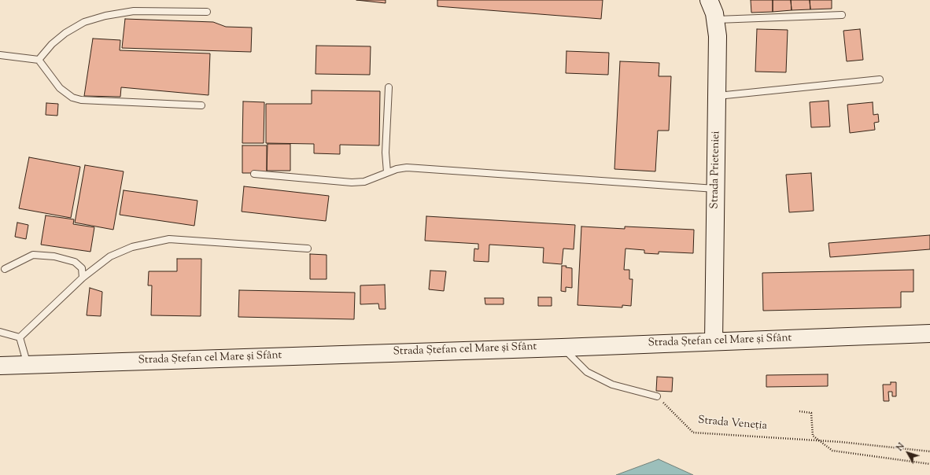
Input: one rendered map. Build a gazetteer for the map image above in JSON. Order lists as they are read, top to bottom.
{
  "streets": {
    "street": ["Strada Prieteniei", "Strada Ștefan cel Mare și Sfânt"],
    "path": ["Strada Veneția"]
  },
  "crossings": [
    ["Strada Prieteniei", "Strada Ștefan cel Mare și Sfânt"]
  ],
  "north": "top left"
}
